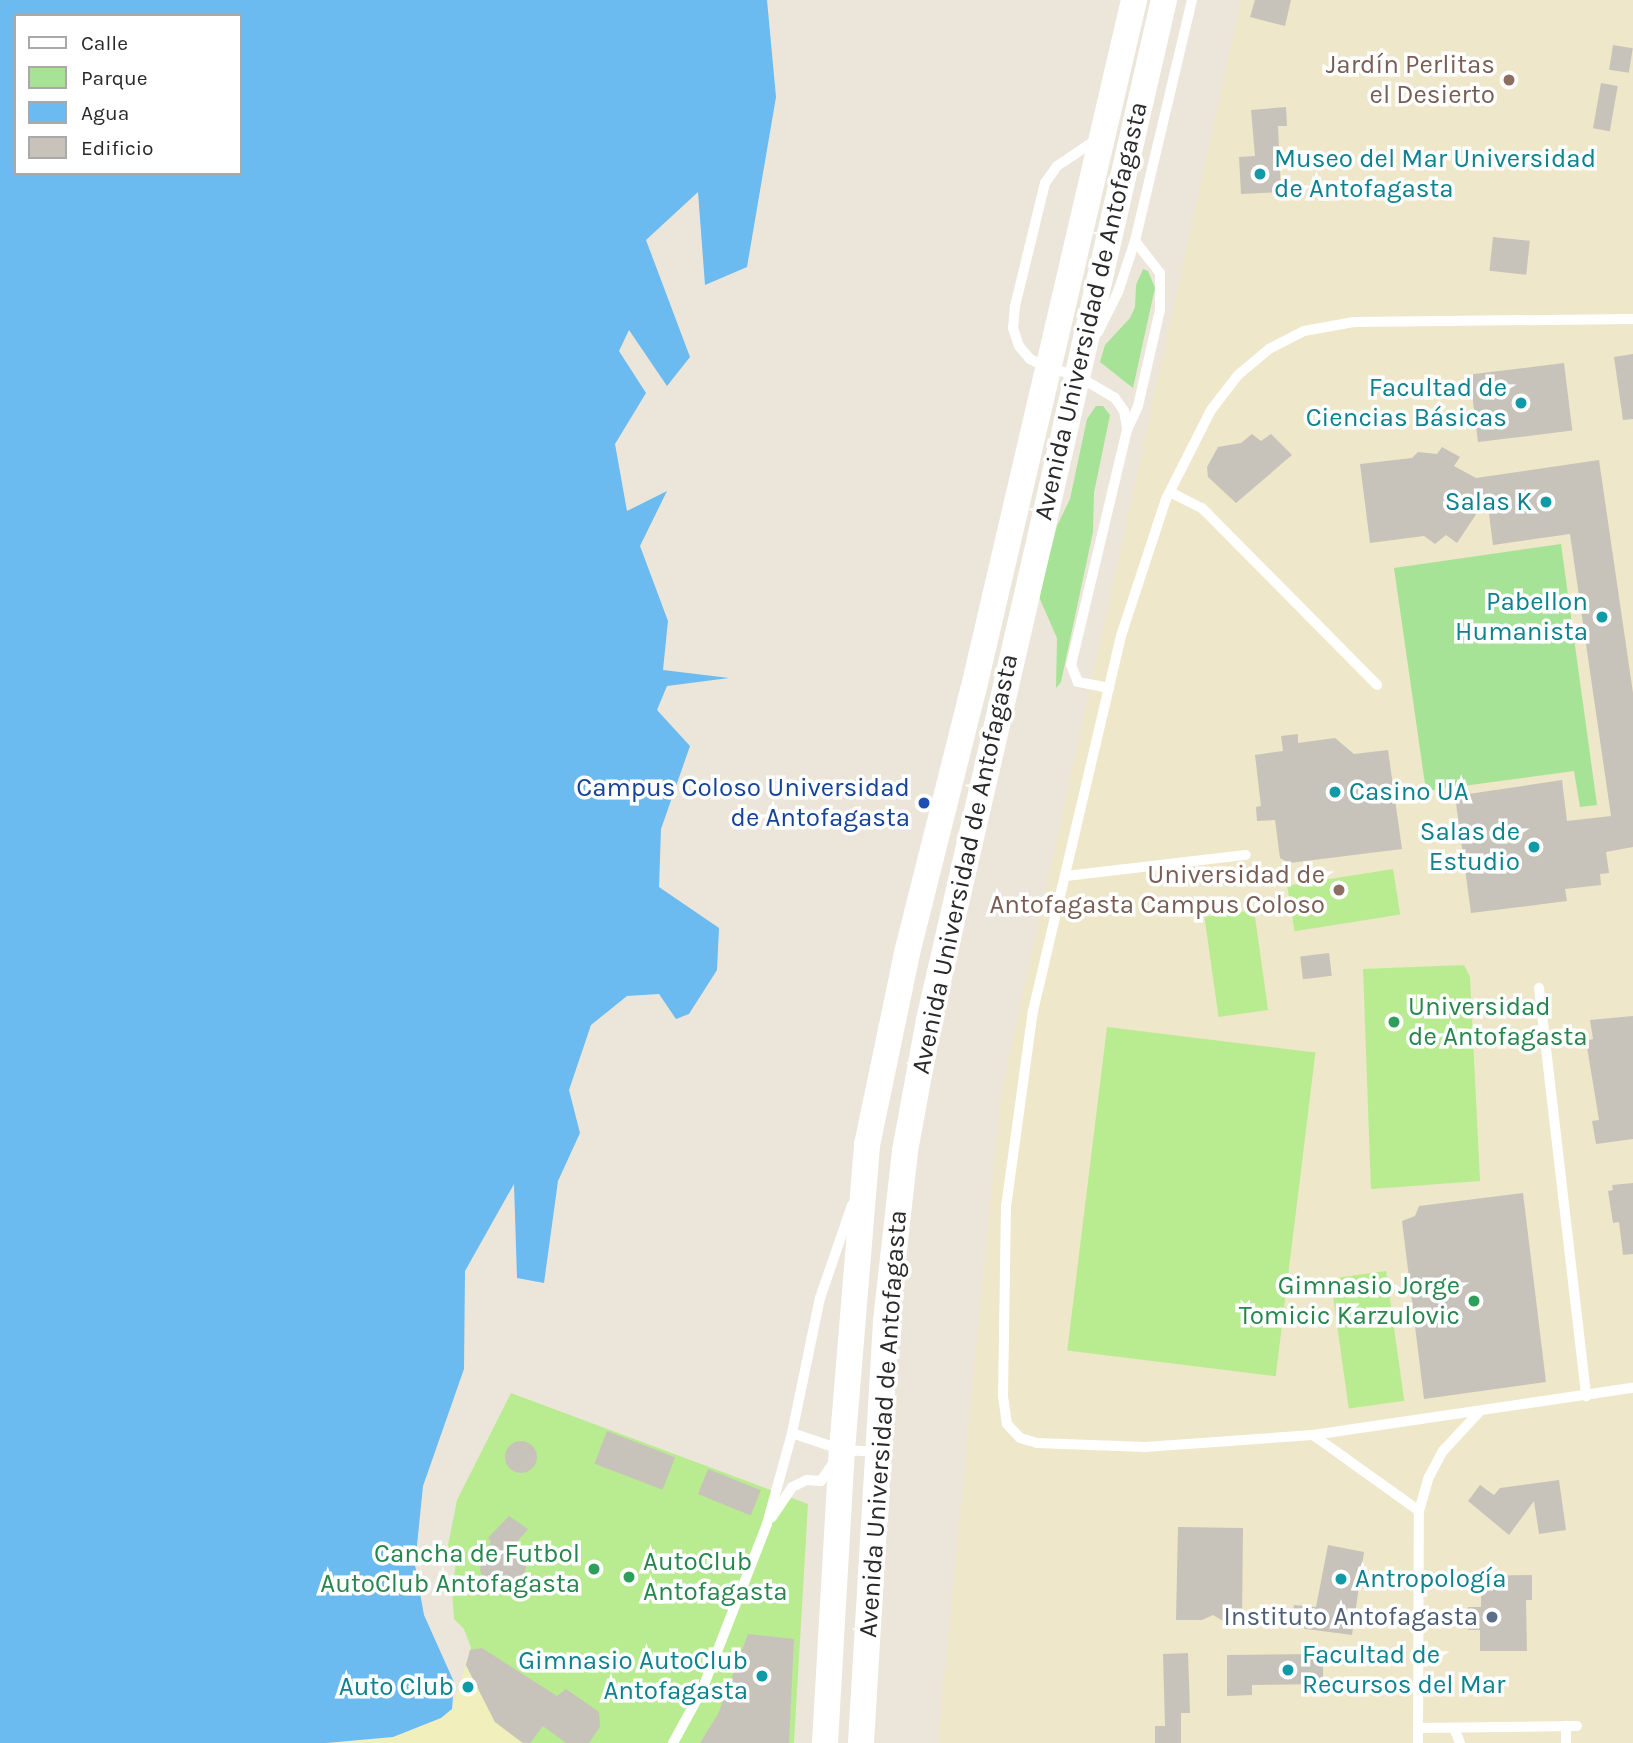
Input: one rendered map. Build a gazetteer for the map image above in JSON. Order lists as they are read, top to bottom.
{
  "streets": {
    "main road": ["Avenida Universidad de Antofagasta"]
  },
  "places": [
    "Jardín Perlitas el Desierto",
    "Museo del Mar Universidad de Antofagasta",
    "Facultad de Ciencias Básicas",
    "Salas K",
    "Pabellon Humanista",
    "Casino UA",
    "Campus Coloso Universidad de Antofagasta",
    "Salas de Estudio",
    "Universidad de Antofagasta Campus Coloso",
    "Universidad de Antofagasta",
    "Gimnasio Jorge Tomicic Karzulovic",
    "Cancha de Futbol AutoClub Antofagasta",
    "AutoClub Antofagasta",
    "Antropología",
    "Instituto Antofagasta",
    "Facultad de Recursos del Mar",
    "Gimnasio AutoClub Antofagasta",
    "Auto Club"
  ],
  "legend": [
    "Calle",
    "Parque",
    "Agua",
    "Edificio"
  ]
}
